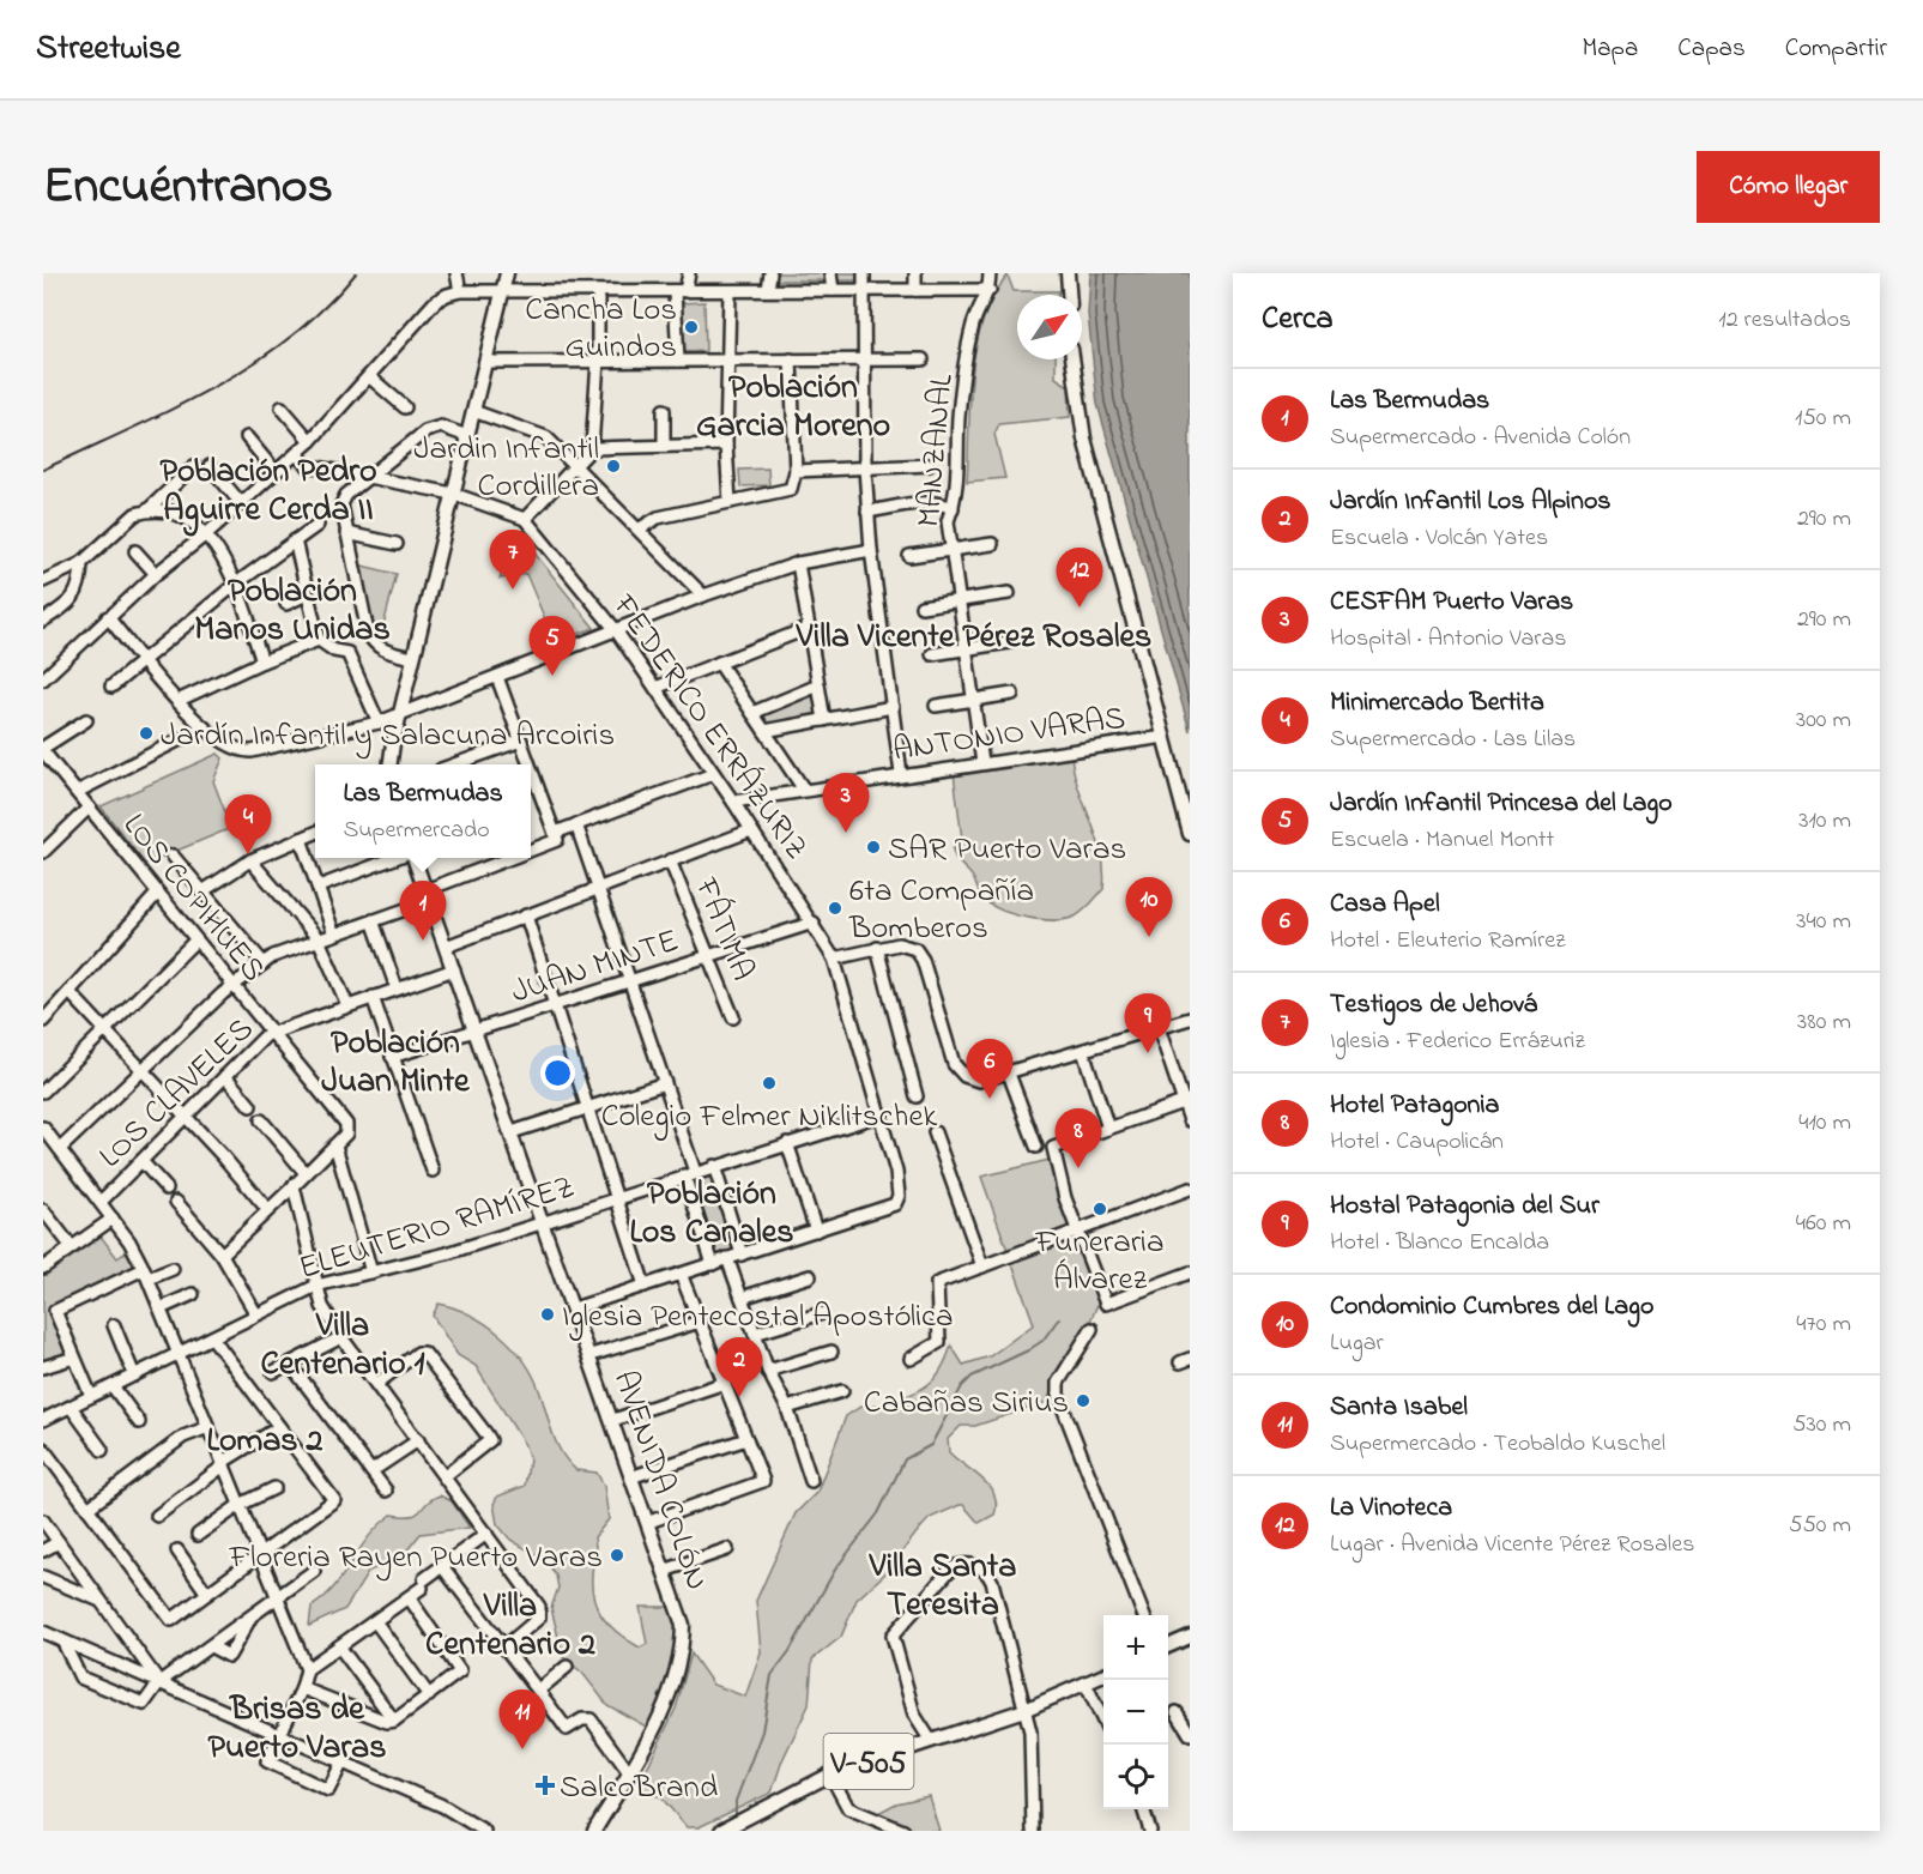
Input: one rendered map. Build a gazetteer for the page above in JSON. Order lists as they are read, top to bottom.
{
  "streets": {
    "main road": ["AVENIDA COLÓN", "V-505"],
    "street": [
      "MANZANAL",
      "FEDERICO ERRÁZURIZ",
      "ANTONIO VARAS",
      "LOS COPIHUES",
      "FÁTIMA",
      "JUAN MINTE",
      "LOS CLAVELES",
      "ELEUTERIO RAMÍREZ"
    ]
  },
  "crossings": [
    ["MANZANAL", "ANTONIO VARAS"],
    ["FEDERICO ERRÁZURIZ", "ANTONIO VARAS"],
    ["FEDERICO ERRÁZURIZ", "JUAN MINTE"],
    ["FEDERICO ERRÁZURIZ", "ELEUTERIO RAMÍREZ"],
    ["LOS COPIHUES", "LOS CLAVELES"],
    ["FÁTIMA", "JUAN MINTE"],
    ["JUAN MINTE", "AVENIDA COLÓN"],
    ["LOS CLAVELES", "AVENIDA COLÓN"],
    ["ELEUTERIO RAMÍREZ", "AVENIDA COLÓN"]
  ],
  "districts": [
    "Población Garcia Moreno",
    "Población Pedro Aguirre Cerda II",
    "Población Manos Unidas",
    "Villa Vicente Pérez Rosales",
    "Población Juan Minte",
    "Población Los Canales",
    "Villa Centenario 1",
    "Lomas 2",
    "Villa Santa Teresita",
    "Villa Centenario 2",
    "Brisas de Puerto Varas"
  ],
  "places": {
    "other": [
      "Cancha Los Guindos",
      "Jardin Infantil Cordillera",
      "Jardín Infantil y Salacuna Arcoiris",
      "SAR Puerto Varas",
      "6ta Compañía Bomberos",
      "Colegio Felmer Niklitschek",
      "Funeraria Álvarez",
      "Iglesia Pentecostal Apostólica",
      "Cabañas Sirius",
      "Floreria Rayen Puerto Varas"
    ],
    "health": ["SalcoBrand"]
  },
  "north": "top right",
  "page": {
    "header": "Streetwise",
    "nav": ["Mapa", "Capas", "Compartir"],
    "title": "Encuéntranos",
    "buttons": "Cómo llegar",
    "heading": ["Cerca", "12 resultados"],
    "list": [
      {
        "mark": "1",
        "name": "Las Bermudas",
        "note": "Supermercado · Avenida Colón",
        "value": "150 m"
      },
      {
        "mark": "2",
        "name": "Jardín Infantil Los Alpinos",
        "note": "Escuela · Volcán Yates",
        "value": "290 m"
      },
      {
        "mark": "3",
        "name": "CESFAM Puerto Varas",
        "note": "Hospital · Antonio Varas",
        "value": "290 m"
      },
      {
        "mark": "4",
        "name": "Minimercado Bertita",
        "note": "Supermercado · Las Lilas",
        "value": "300 m"
      },
      {
        "mark": "5",
        "name": "Jardín Infantil Princesa del Lago",
        "note": "Escuela · Manuel Montt",
        "value": "310 m"
      },
      {
        "mark": "6",
        "name": "Casa Apel",
        "note": "Hotel · Eleuterio Ramírez",
        "value": "340 m"
      },
      {
        "mark": "7",
        "name": "Testigos de Jehová",
        "note": "Iglesia · Federico Errázuriz",
        "value": "380 m"
      },
      {
        "mark": "8",
        "name": "Hotel Patagonia",
        "note": "Hotel · Caupolicán",
        "value": "410 m"
      },
      {
        "mark": "9",
        "name": "Hostal Patagonia del Sur",
        "note": "Hotel · Blanco Encalda",
        "value": "460 m"
      },
      {
        "mark": "10",
        "name": "Condominio Cumbres del Lago",
        "note": "Lugar",
        "value": "470 m"
      },
      {
        "mark": "11",
        "name": "Santa Isabel",
        "note": "Supermercado · Teobaldo Kuschel",
        "value": "530 m"
      },
      {
        "mark": "12",
        "name": "La Vinoteca",
        "note": "Lugar · Avenida Vicente Pérez Rosales",
        "value": "550 m"
      }
    ],
    "pins": [
      "7",
      "12",
      "5",
      "3",
      "4",
      "10",
      "1",
      "9",
      "6",
      "8",
      "2",
      "11"
    ],
    "popup": ["Las Bermudas", "Supermercado"],
    "map_buttons": ["+", "−"]
  }
}
